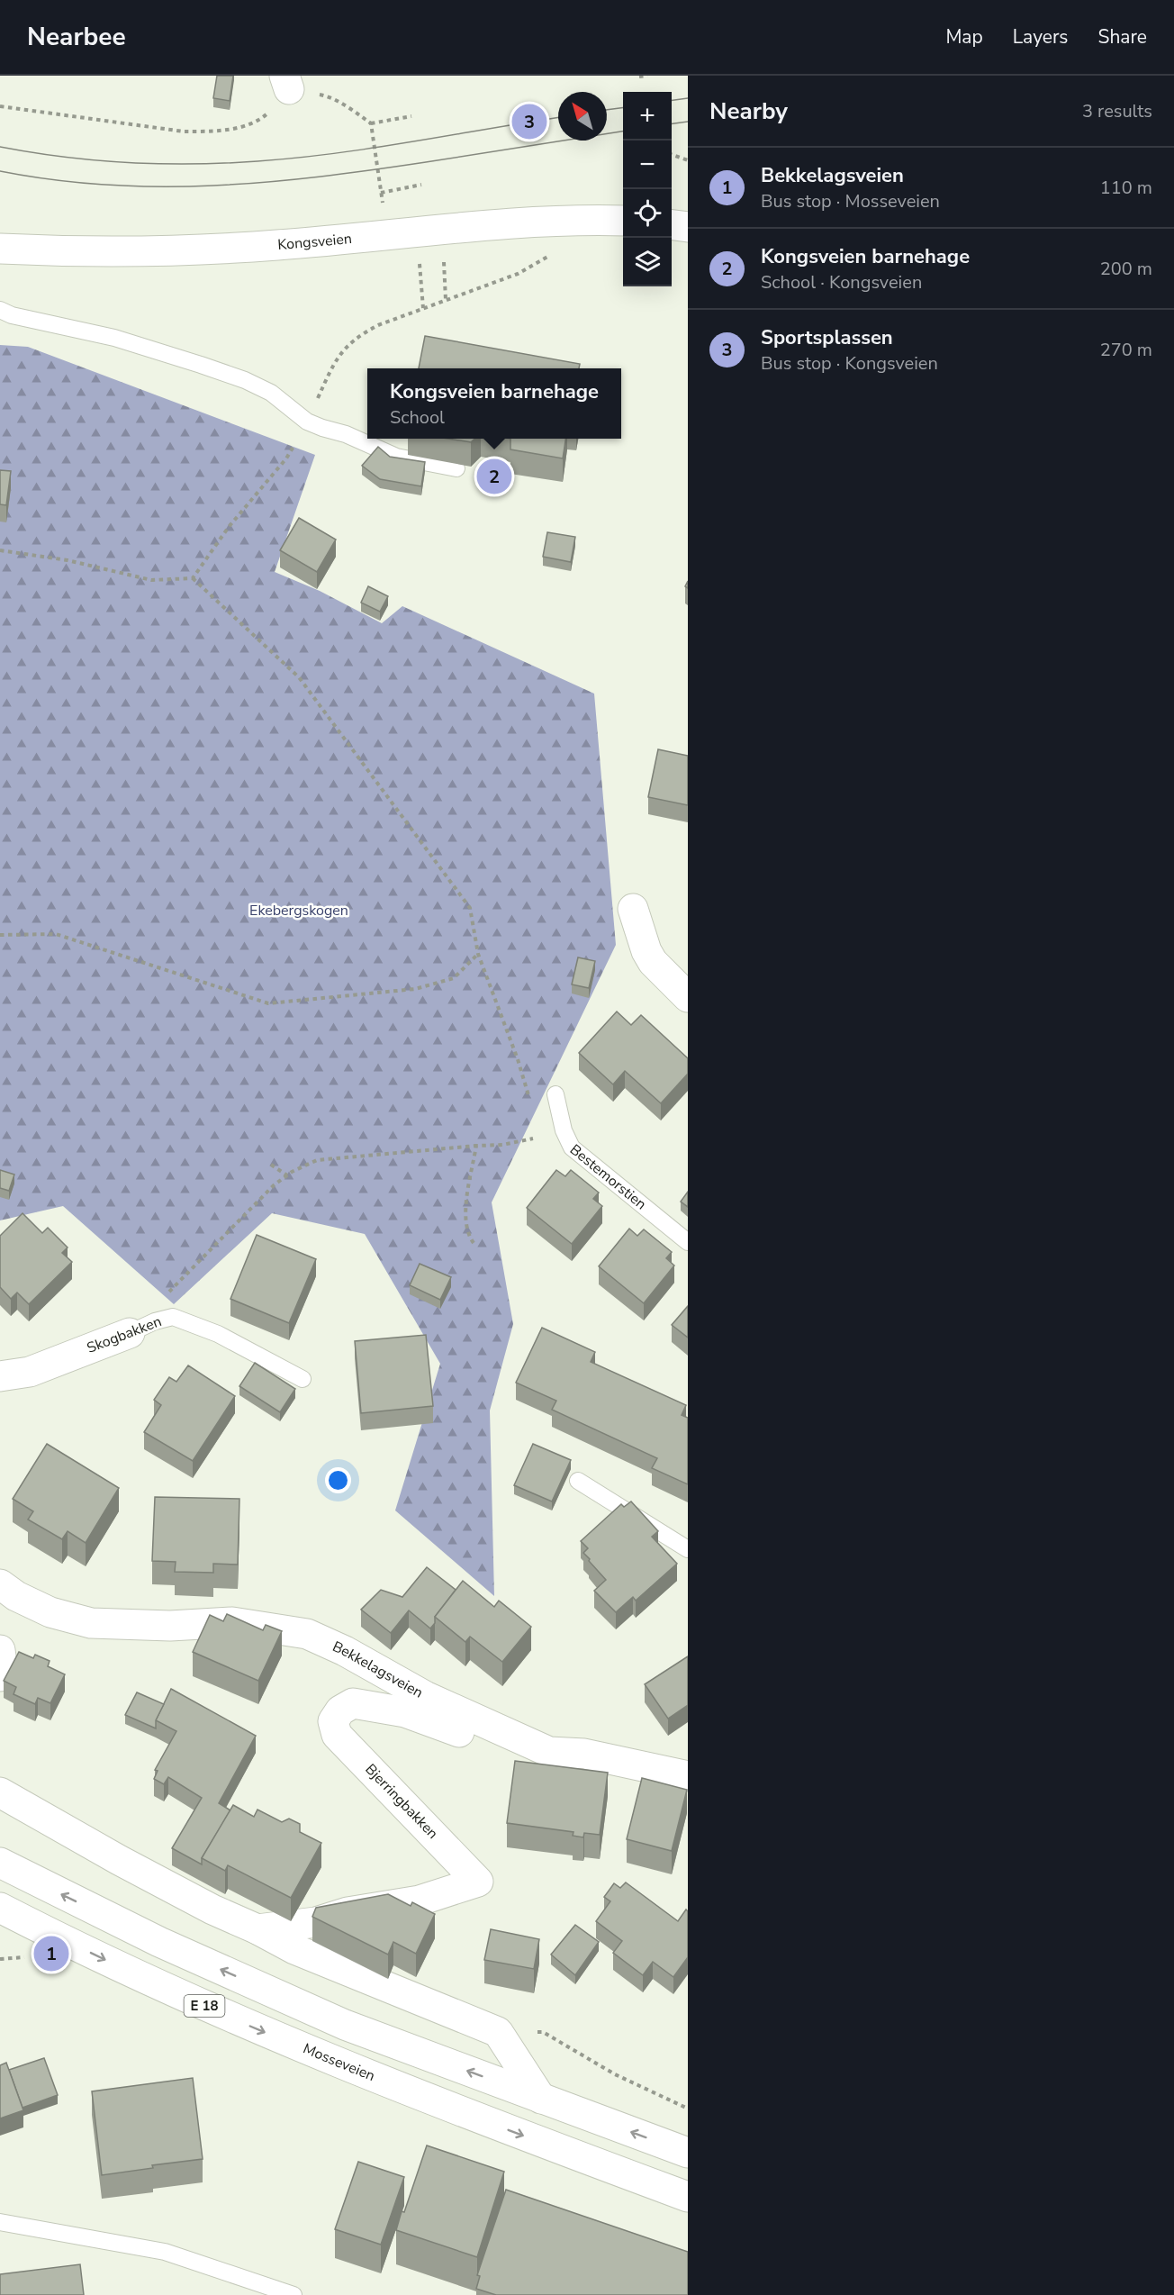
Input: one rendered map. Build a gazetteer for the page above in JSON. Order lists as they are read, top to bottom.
{
  "streets": {
    "main road": [
      "Kongsveien",
      "Skogbakken",
      "Bekkelagsveien",
      "Bjerringbakken",
      "E 18",
      "Mosseveien"
    ],
    "lane": ["Bestemorstien"]
  },
  "crossings": [
    ["Bekkelagsveien", "Bjerringbakken"]
  ],
  "parks": ["Ekebergskogen"],
  "north": "top left",
  "page": {
    "header": "Nearbee",
    "nav": ["Map", "Layers", "Share"],
    "heading": ["Nearby", "3 results"],
    "map_buttons": ["+", "−"],
    "pins": ["3", "2", "1"],
    "list": [
      {
        "mark": "1",
        "name": "Bekkelagsveien",
        "note": "Bus stop · Mosseveien",
        "value": "110 m"
      },
      {
        "mark": "2",
        "name": "Kongsveien barnehage",
        "note": "School · Kongsveien",
        "value": "200 m"
      },
      {
        "mark": "3",
        "name": "Sportsplassen",
        "note": "Bus stop · Kongsveien",
        "value": "270 m"
      }
    ],
    "popup": ["Kongsveien barnehage", "School"]
  }
}
